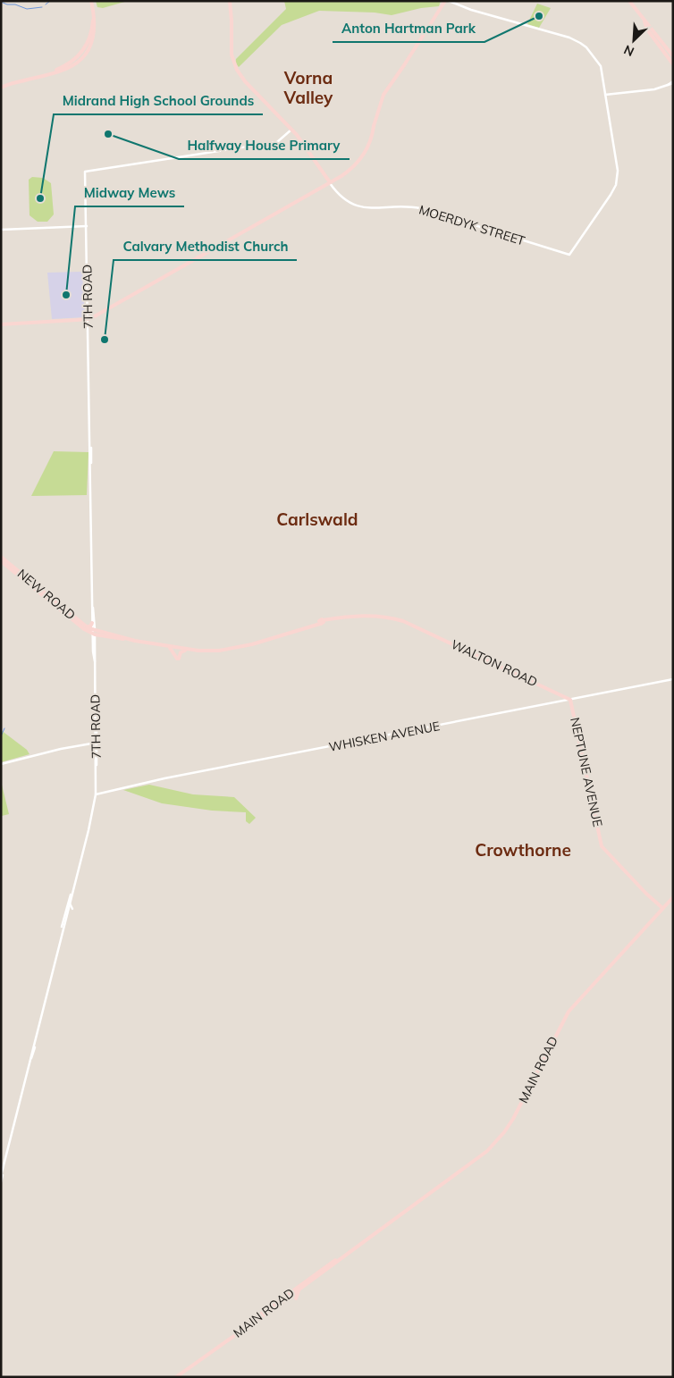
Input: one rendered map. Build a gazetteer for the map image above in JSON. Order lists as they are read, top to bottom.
{
  "streets": {
    "main road": [
      "NEW ROAD",
      "WALTON ROAD",
      "NEPTUNE AVENUE",
      "MAIN ROAD"
    ],
    "street": ["MOERDYK STREET", "7TH ROAD", "WHISKEN AVENUE"]
  },
  "crossings": [
    ["7TH ROAD", "NEW ROAD"],
    ["7TH ROAD", "WALTON ROAD"],
    ["7TH ROAD", "WHISKEN AVENUE"],
    ["NEW ROAD", "WALTON ROAD"],
    ["WALTON ROAD", "WHISKEN AVENUE"],
    ["WALTON ROAD", "NEPTUNE AVENUE"],
    ["WHISKEN AVENUE", "NEPTUNE AVENUE"]
  ],
  "districts": ["Vorna Valley", "Carlswald", "Crowthorne"],
  "places": [
    "Anton Hartman Park",
    "Halfway House Primary",
    "Midrand High School Grounds",
    "Midway Mews",
    "Calvary Methodist Church"
  ],
  "north": "bottom left"
}
